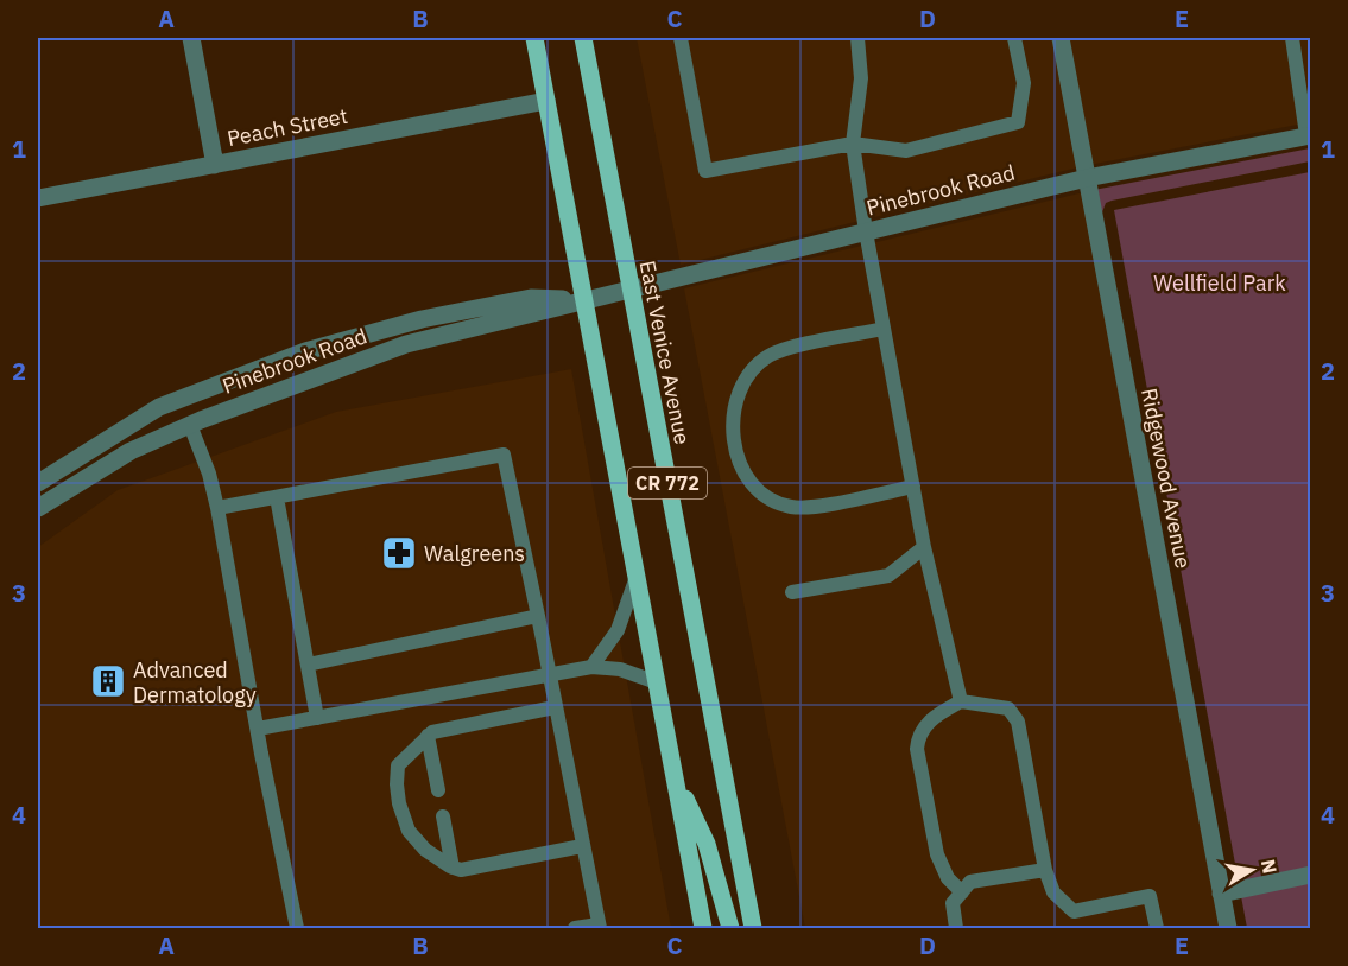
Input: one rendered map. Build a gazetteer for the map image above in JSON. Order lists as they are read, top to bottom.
{
  "streets": {
    "main road": ["East Venice Avenue", "CR 772"],
    "street": ["Peach Street", "Pinebrook Road", "Ridgewood Avenue"]
  },
  "crossings": [
    ["Peach Street", "CR 772"],
    ["Pinebrook Road", "East Venice Avenue"],
    ["Pinebrook Road", "Ridgewood Avenue"],
    ["Pinebrook Road", "CR 772"]
  ],
  "parks": ["Wellfield Park"],
  "places": {
    "pharmacy": ["Walgreens"],
    "building": ["Advanced Dermatology"]
  },
  "north": "right",
  "grid": {
    "columns": [
      "A",
      "B",
      "C",
      "D",
      "E"
    ],
    "rows": [
      "1",
      "2",
      "3",
      "4"
    ]
  }
}
